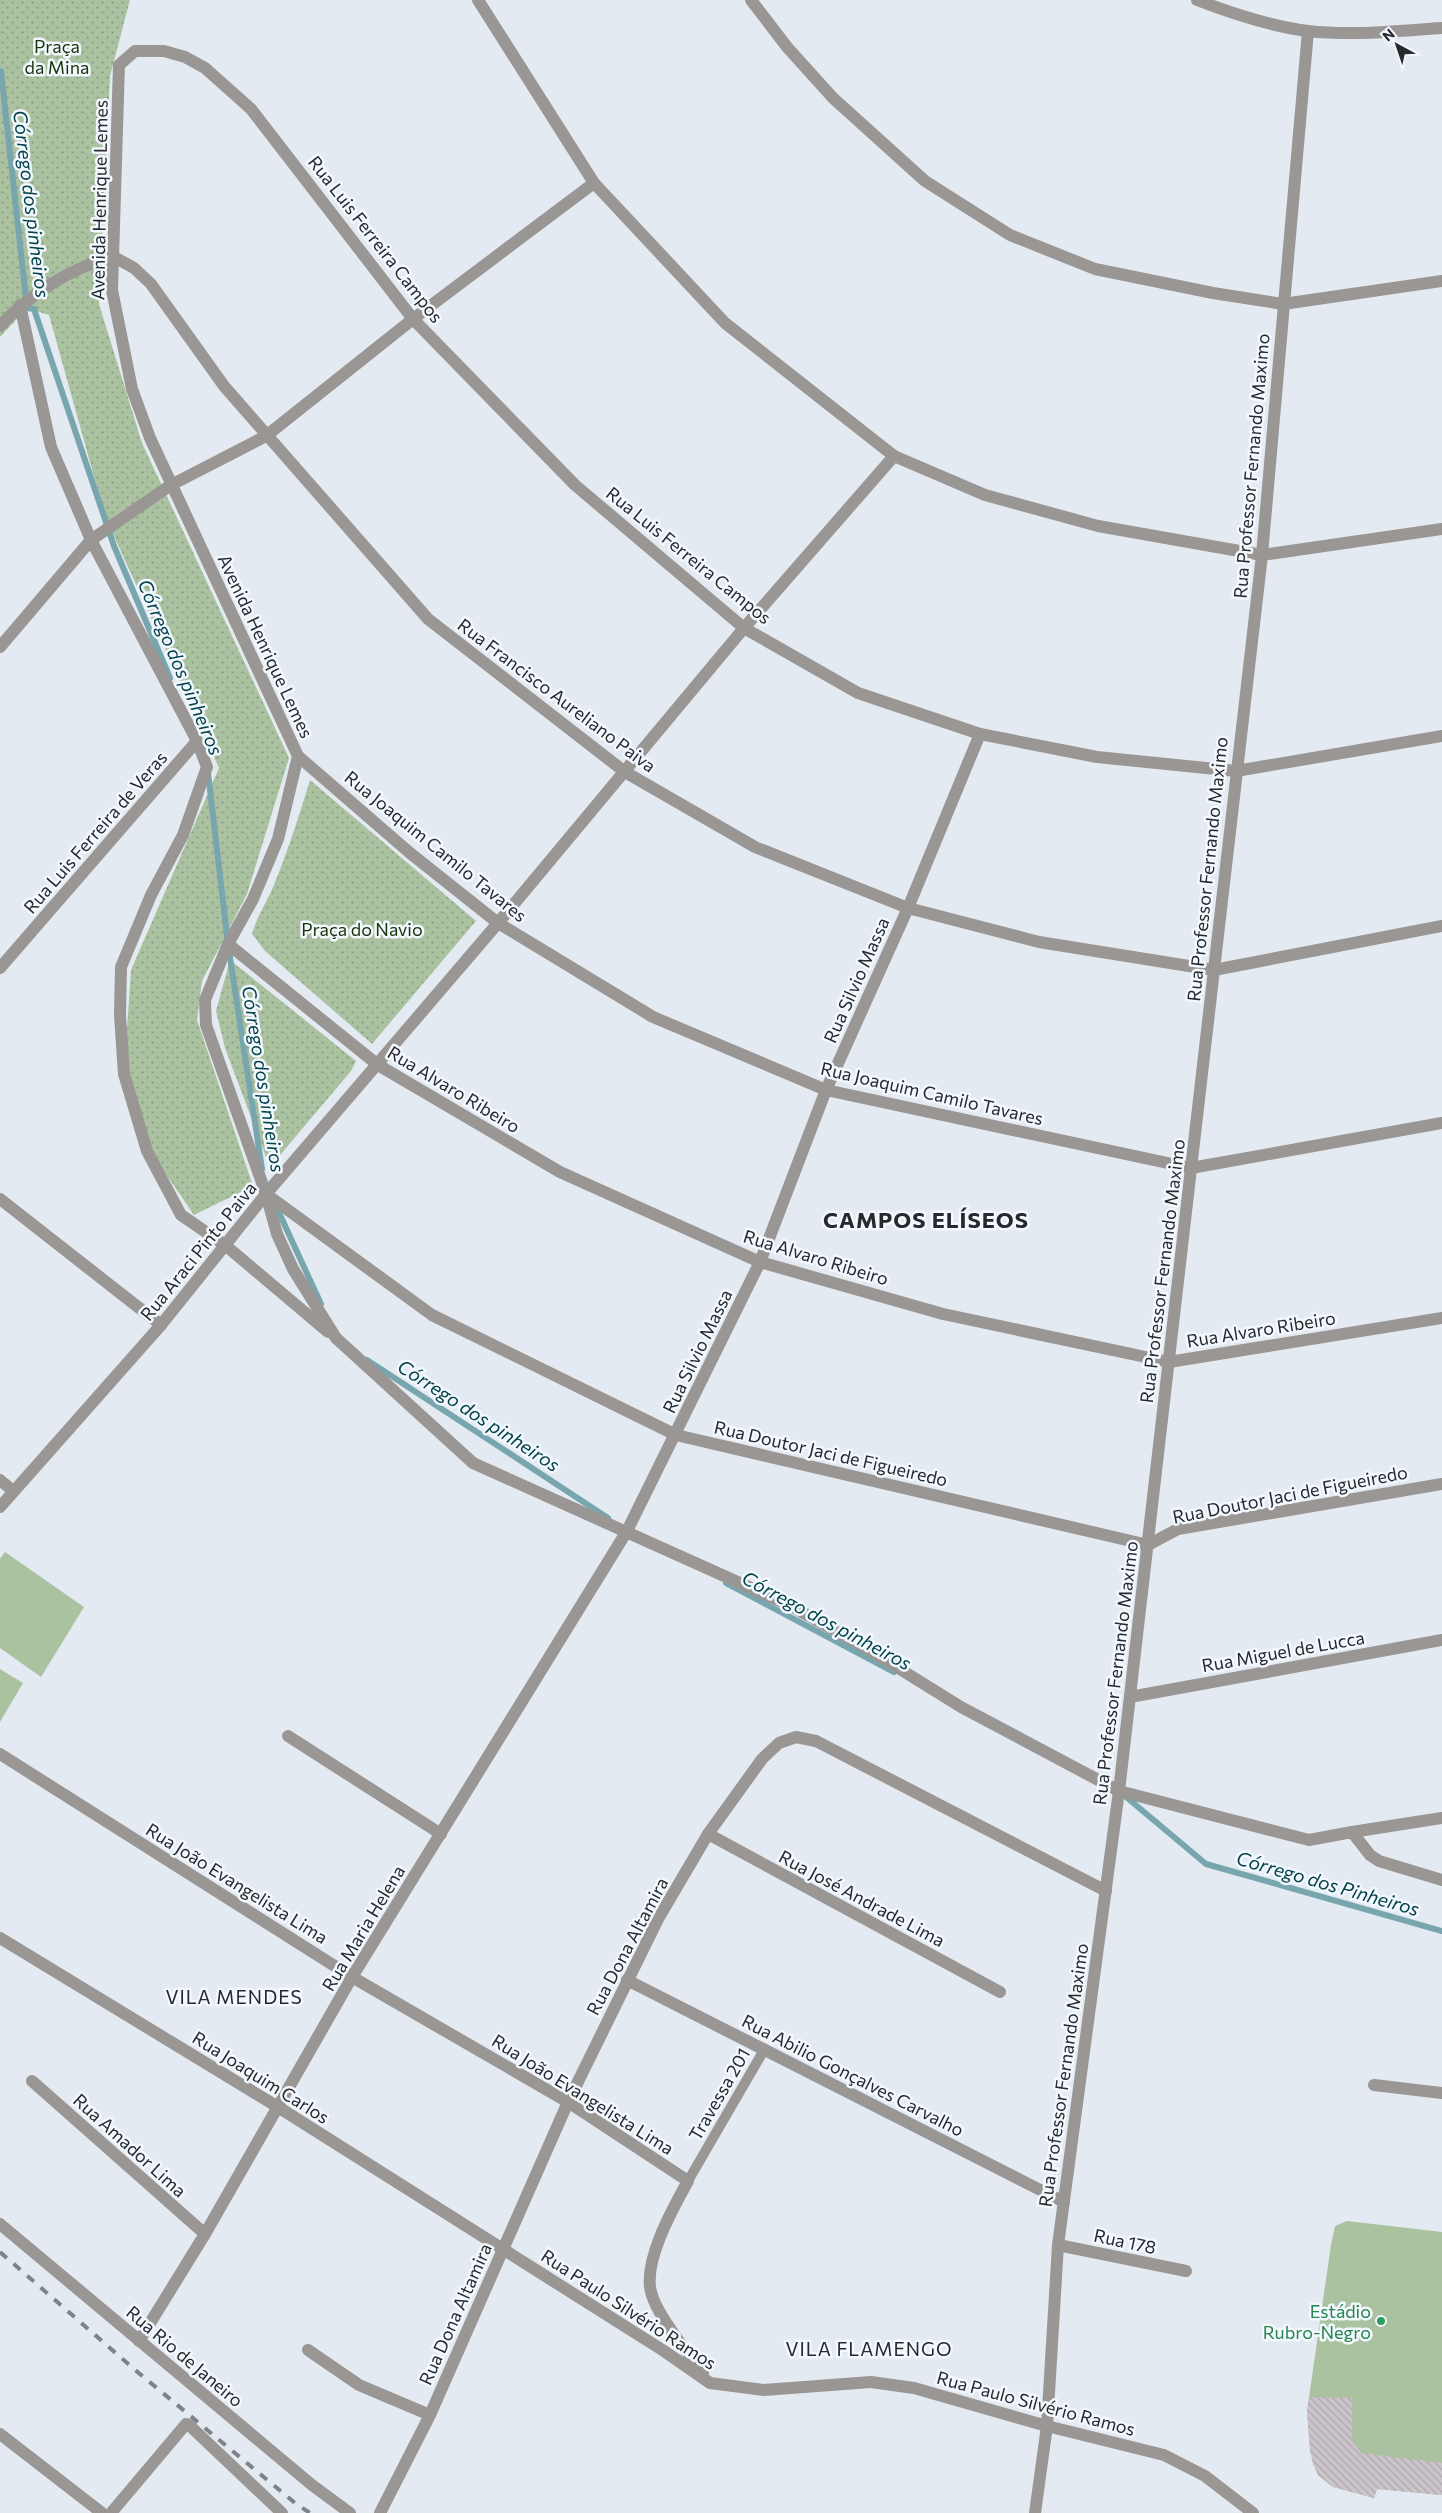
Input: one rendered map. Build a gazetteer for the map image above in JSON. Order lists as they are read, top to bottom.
{
  "streets": {
    "street": [
      "Avenida Henrique Lemes",
      "Rua Luis Ferreira Campos",
      "Rua Professor Fernando Maximo",
      "Rua Francisco Aureliano Paiva",
      "Rua Luis Ferreira de Veras",
      "Rua Joaquim Camilo Tavares",
      "Rua Silvio Massa",
      "Rua Alvaro Ribeiro",
      "Rua Araci Pinto Paiva",
      "Rua Doutor Jaci de Figueiredo",
      "Rua Miguel de Lucca",
      "Rua João Evangelista Lima",
      "Rua José Andrade Lima",
      "Rua Maria Helena",
      "Rua Dona Altamira",
      "Rua Abilio Gonçalves Carvalho",
      "Rua Joaquim Carlos",
      "Rua Amador Lima",
      "Rua 178",
      "Rua Paulo Silvério Ramos",
      "Rua Rio de Janeiro"
    ],
    "lane": ["Travessa 201"]
  },
  "crossings": [
    ["Avenida Henrique Lemes", "Rua Luis Ferreira Campos"],
    ["Avenida Henrique Lemes", "Rua Professor Fernando Maximo"],
    ["Avenida Henrique Lemes", "Rua Francisco Aureliano Paiva"],
    ["Avenida Henrique Lemes", "Rua Joaquim Camilo Tavares"],
    ["Avenida Henrique Lemes", "Rua Silvio Massa"],
    ["Avenida Henrique Lemes", "Rua Alvaro Ribeiro"],
    ["Avenida Henrique Lemes", "Rua Araci Pinto Paiva"],
    ["Avenida Henrique Lemes", "Rua Doutor Jaci de Figueiredo"],
    ["Rua Luis Ferreira Campos", "Rua Professor Fernando Maximo"],
    ["Rua Luis Ferreira Campos", "Rua Silvio Massa"],
    ["Rua Luis Ferreira Campos", "Rua Araci Pinto Paiva"],
    ["Rua Professor Fernando Maximo", "Rua Francisco Aureliano Paiva"],
    ["Rua Professor Fernando Maximo", "Rua Joaquim Camilo Tavares"],
    ["Rua Professor Fernando Maximo", "Rua Alvaro Ribeiro"],
    ["Rua Professor Fernando Maximo", "Rua Doutor Jaci de Figueiredo"],
    ["Rua Professor Fernando Maximo", "Rua Miguel de Lucca"],
    ["Rua Professor Fernando Maximo", "Rua Dona Altamira"],
    ["Rua Professor Fernando Maximo", "Rua Abilio Gonçalves Carvalho"],
    ["Rua Professor Fernando Maximo", "Rua 178"],
    ["Rua Professor Fernando Maximo", "Rua Paulo Silvério Ramos"],
    ["Rua Francisco Aureliano Paiva", "Rua Silvio Massa"],
    ["Rua Francisco Aureliano Paiva", "Rua Araci Pinto Paiva"],
    ["Rua Joaquim Camilo Tavares", "Rua Silvio Massa"],
    ["Rua Joaquim Camilo Tavares", "Rua Araci Pinto Paiva"],
    ["Rua Silvio Massa", "Rua Alvaro Ribeiro"],
    ["Rua Silvio Massa", "Rua Doutor Jaci de Figueiredo"],
    ["Rua Silvio Massa", "Rua Maria Helena"],
    ["Rua Alvaro Ribeiro", "Rua Araci Pinto Paiva"],
    ["Rua Araci Pinto Paiva", "Rua Doutor Jaci de Figueiredo"],
    ["Rua João Evangelista Lima", "Rua Maria Helena"],
    ["Rua João Evangelista Lima", "Rua Dona Altamira"],
    ["Rua João Evangelista Lima", "Travessa 201"],
    ["Rua José Andrade Lima", "Rua Dona Altamira"],
    ["Rua Maria Helena", "Rua Joaquim Carlos"],
    ["Rua Maria Helena", "Rua Amador Lima"],
    ["Rua Maria Helena", "Rua Rio de Janeiro"],
    ["Rua Dona Altamira", "Rua Abilio Gonçalves Carvalho"],
    ["Rua Dona Altamira", "Rua Joaquim Carlos"],
    ["Rua Dona Altamira", "Rua Paulo Silvério Ramos"],
    ["Rua Abilio Gonçalves Carvalho", "Travessa 201"],
    ["Rua Joaquim Carlos", "Rua Paulo Silvério Ramos"]
  ],
  "districts": ["CAMPOS ELÍSEOS", "VILA MENDES", "VILA FLAMENGO"],
  "water": ["Córrego dos pinheiros", "Córrego dos Pinheiros"],
  "parks": ["Praça da Mina", "Praça do Navio"],
  "places": ["Estádio Rubro-Negro"],
  "north": "top left"
}
